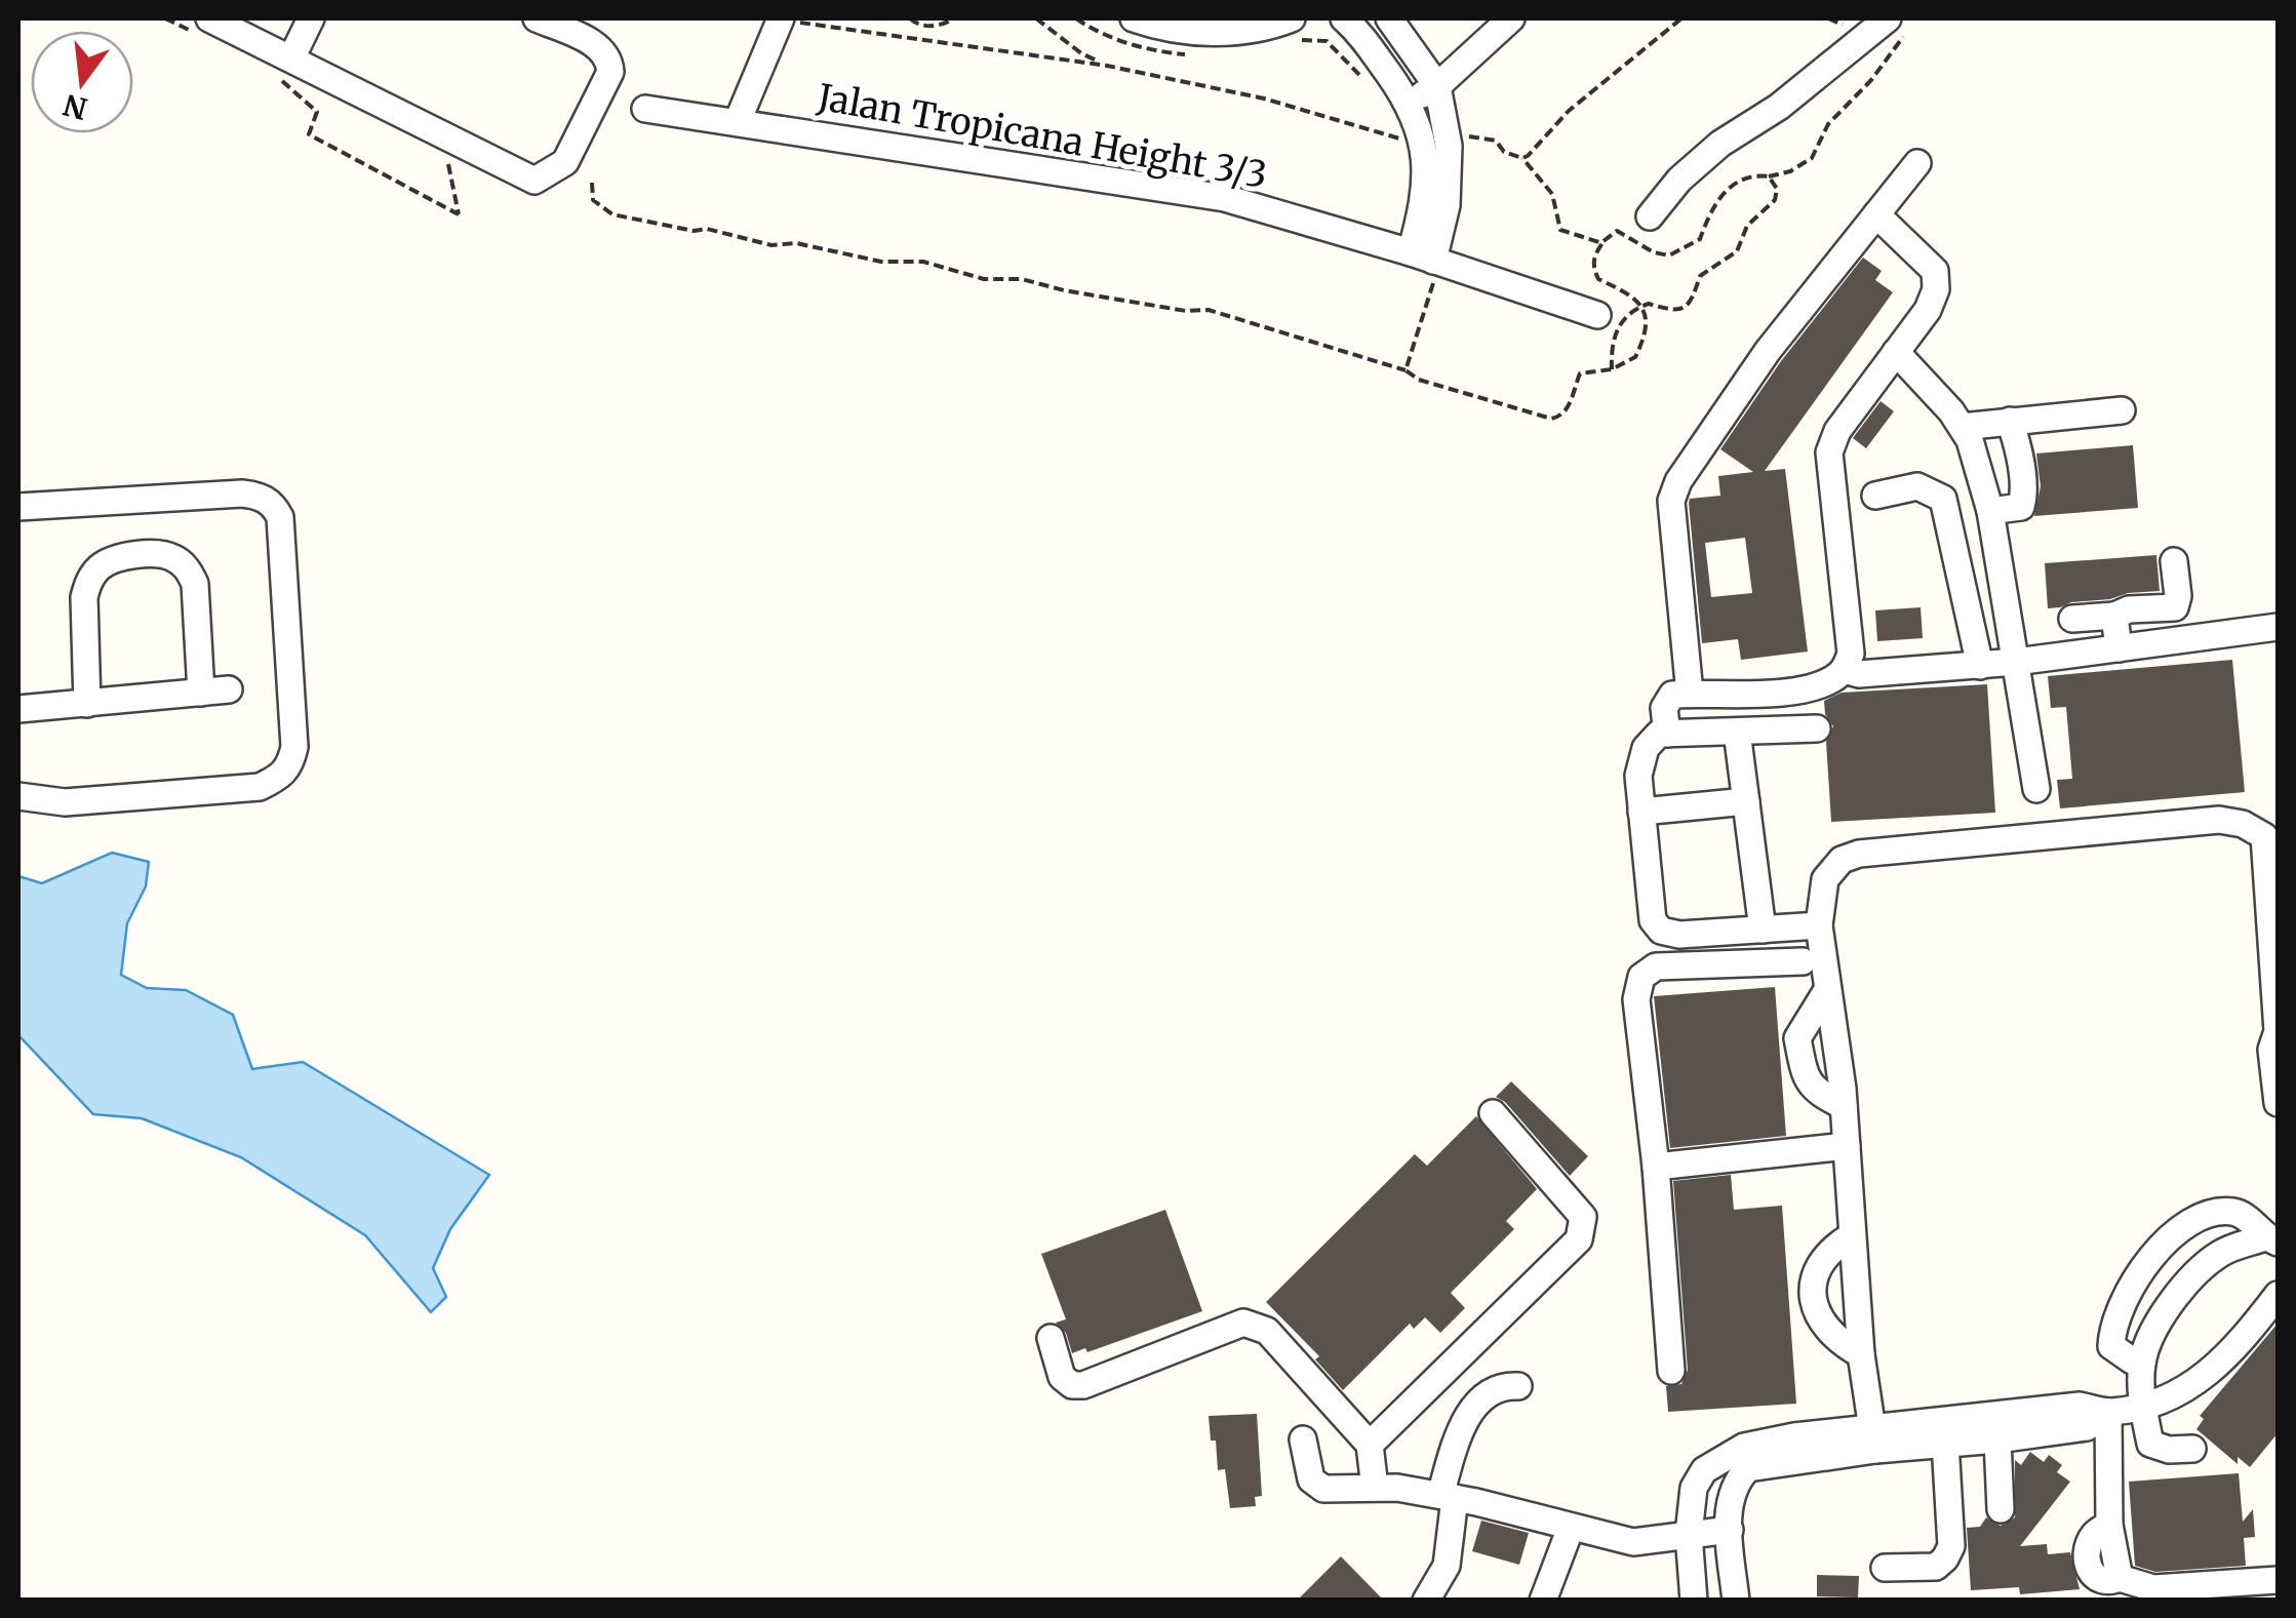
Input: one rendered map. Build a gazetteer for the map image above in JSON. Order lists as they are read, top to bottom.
{
  "streets": {
    "street": ["Jalan Tropicana Height 3/3"]
  },
  "north": "bottom"
}
